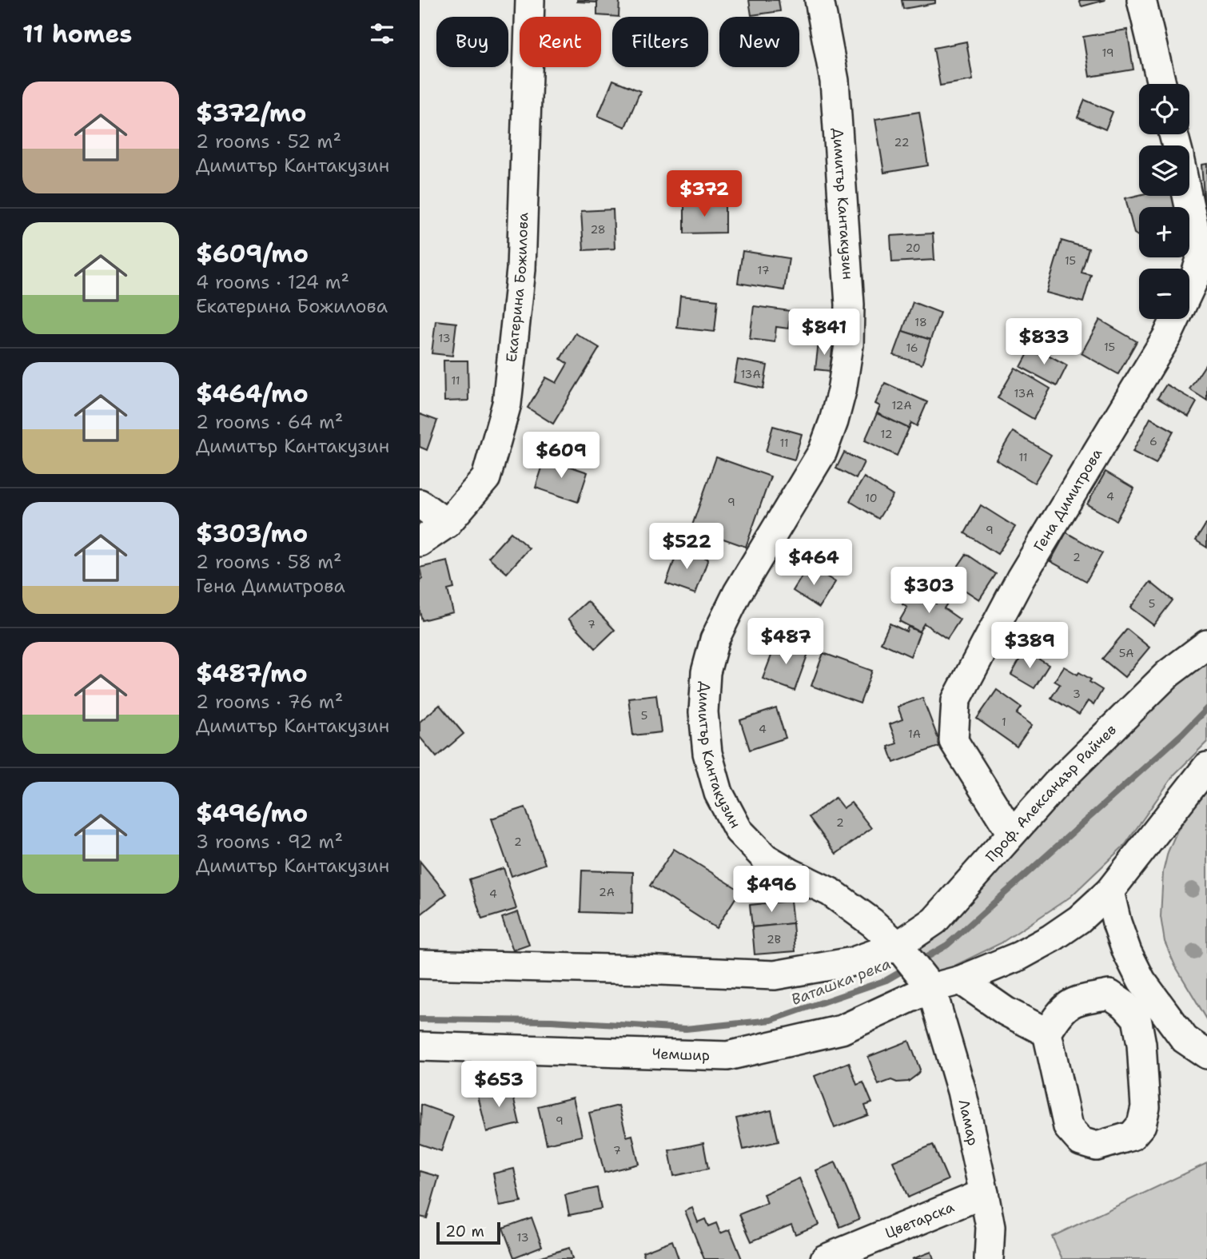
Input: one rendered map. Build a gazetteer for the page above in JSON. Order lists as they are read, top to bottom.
{
  "streets": {
    "street": [
      "Димитър Кантакузин",
      "Екатерина Божилова",
      "Гена Димитрова",
      "Проф. Александър Райчев",
      "Чемшир",
      "Ламар",
      "Цветарска"
    ]
  },
  "crossings": [
    ["Димитър Кантакузин", "Проф. Александър Райчев"],
    ["Димитър Кантакузин", "Чемшир"],
    ["Димитър Кантакузин", "Ламар"],
    ["Гена Димитрова", "Проф. Александър Райчев"],
    ["Чемшир", "Ламар"],
    ["Ламар", "Цветарска"]
  ],
  "water": ["Ваташка река"],
  "house_numbers": [
    "19",
    "22",
    "28",
    "20",
    "15",
    "17",
    "18",
    "13",
    "15",
    "16",
    "13А",
    "11",
    "13А",
    "12А",
    "12",
    "6",
    "11",
    "11",
    "4",
    "10",
    "9",
    "9",
    "2",
    "5",
    "7",
    "5А",
    "3",
    "5",
    "1",
    "4",
    "1А",
    "2",
    "2",
    "2А",
    "4",
    "2В",
    "9",
    "7",
    "13"
  ],
  "scale_bar": "20 m",
  "page": {
    "heading": "11 homes",
    "chip": [
      "Buy",
      "Rent",
      "Filters",
      "New"
    ],
    "list": [
      {
        "name": "$372/mo",
        "note": "2 rooms · 52 m² · Димитър Кантакузин"
      },
      {
        "name": "$609/mo",
        "note": "4 rooms · 124 m² · Екатерина Божилова"
      },
      {
        "name": "$464/mo",
        "note": "2 rooms · 64 m² · Димитър Кантакузин"
      },
      {
        "name": "$303/mo",
        "note": "2 rooms · 58 m² · Гена Димитрова"
      },
      {
        "name": "$487/mo",
        "note": "2 rooms · 76 m² · Димитър Кантакузин"
      },
      {
        "name": "$496/mo",
        "note": "3 rooms · 92 m² · Димитър Кантакузин"
      }
    ],
    "map_buttons": ["+", "−"],
    "price": [
      "$372",
      "$841",
      "$833",
      "$609",
      "$522",
      "$464",
      "$303",
      "$487",
      "$389",
      "$496",
      "$653"
    ],
    "scale": "20 m"
  }
}
